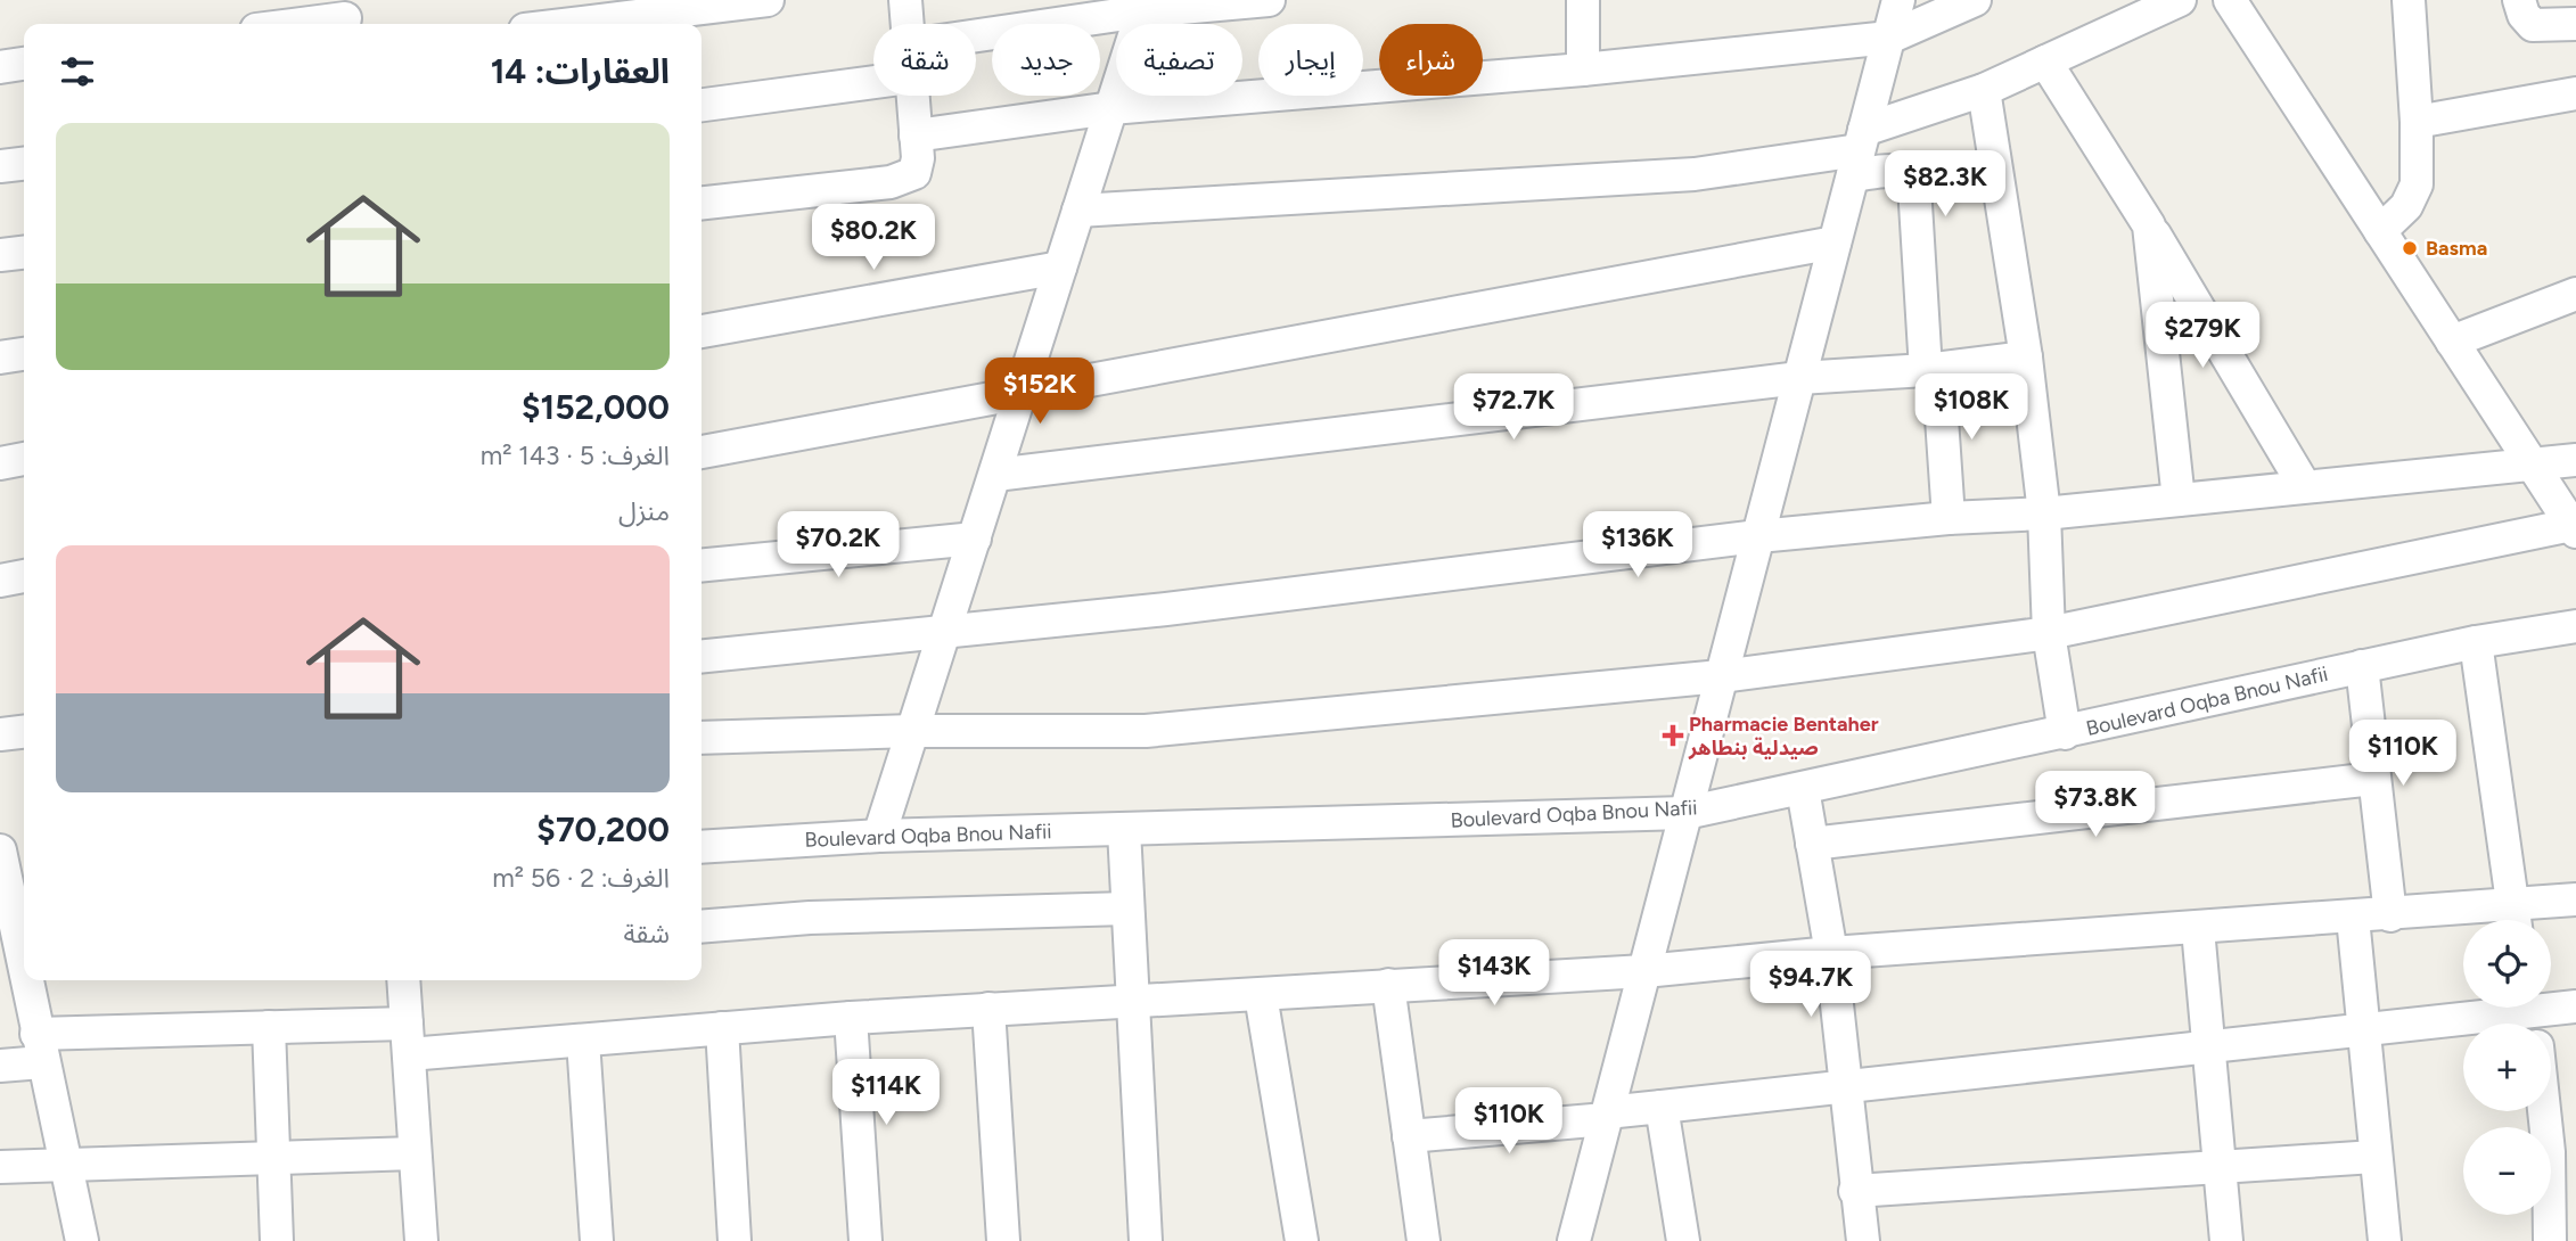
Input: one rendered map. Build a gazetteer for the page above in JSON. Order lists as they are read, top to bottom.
{
  "streets": {
    "street": ["Boulevard Oqba Bnou Nafii"]
  },
  "places": {
    "other": ["Basma"],
    "health": ["Pharmacie Bentaher صيدلية بنطاهر"]
  },
  "page": {
    "chip": [
      "شراء",
      "إيجار",
      "تصفية",
      "جديد",
      "شقة"
    ],
    "heading": "العقارات: 14",
    "list": [
      {
        "name": "$152,000",
        "note": "الغرف: 5 · 143 m² · منزل"
      },
      {
        "name": "$70,200",
        "note": "الغرف: 2 · 56 m² · شقة"
      }
    ],
    "price": [
      "$82.3K",
      "$80.2K",
      "$279K",
      "$152K",
      "$72.7K",
      "$108K",
      "$70.2K",
      "$136K",
      "$110K",
      "$73.8K",
      "$143K",
      "$94.7K",
      "$114K",
      "$110K"
    ],
    "map_buttons": ["+", "−"]
  }
}
